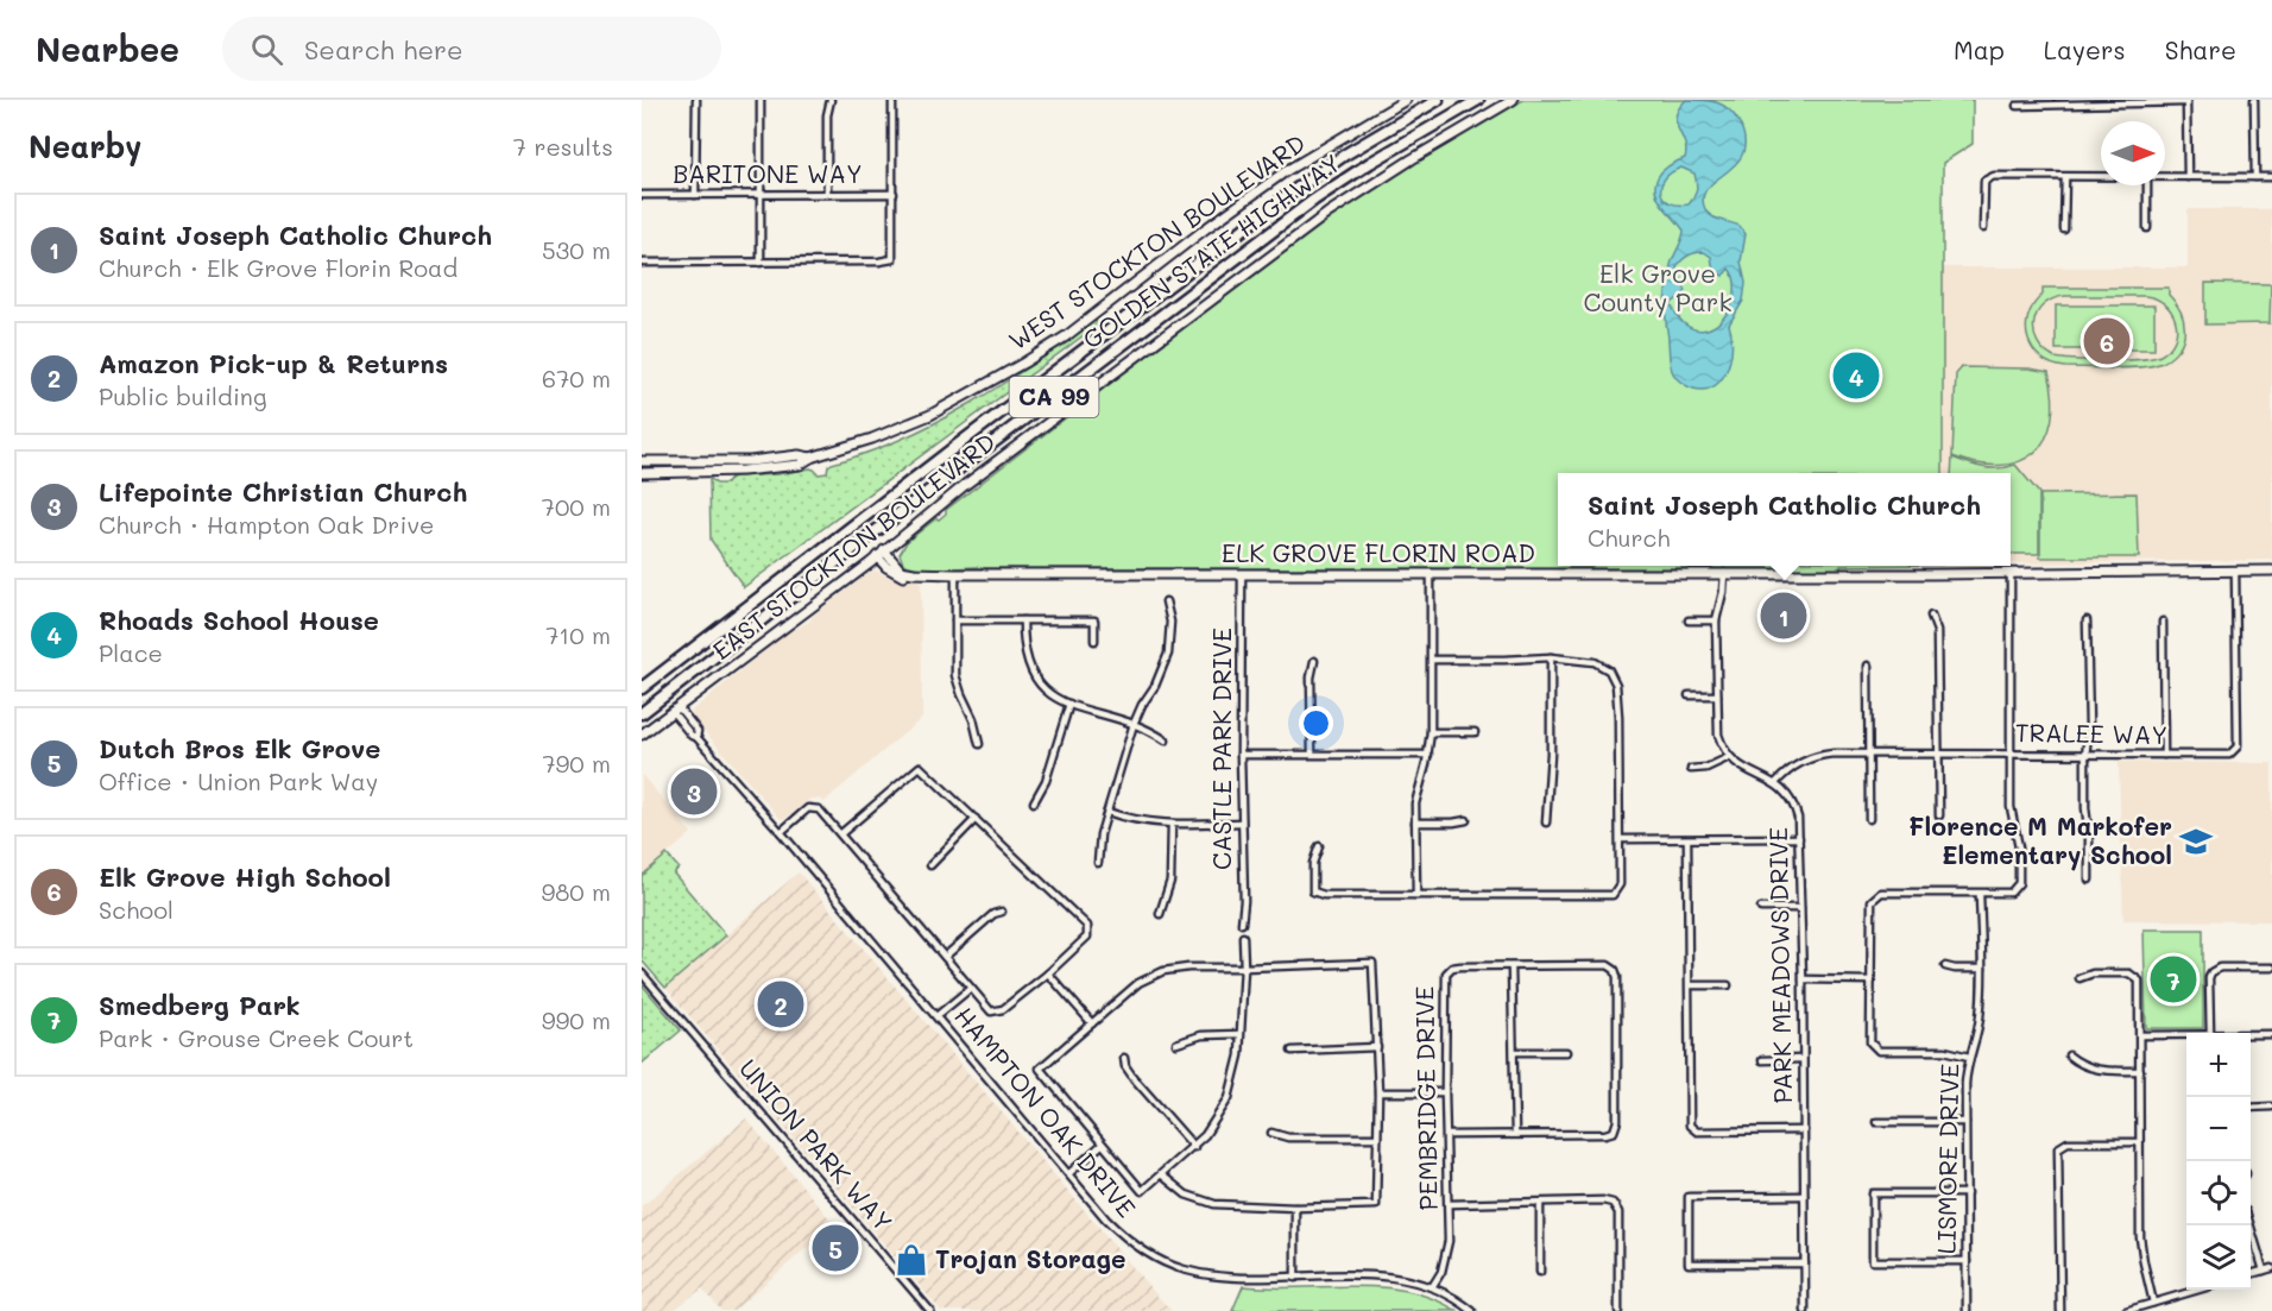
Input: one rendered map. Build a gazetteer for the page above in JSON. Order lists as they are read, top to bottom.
{
  "streets": {
    "highway": ["GOLDEN STATE HIGHWAY", "CA 99"],
    "main road": ["WEST STOCKTON BOULEVARD", "EAST STOCKTON BOULEVARD", "ELK GROVE FLORIN ROAD"],
    "street": [
      "BARITONE WAY",
      "TRALEE WAY",
      "CASTLE PARK DRIVE",
      "PARK MEADOWS DRIVE",
      "PEMBRIDGE DRIVE",
      "HAMPTON OAK DRIVE",
      "UNION PARK WAY",
      "LISMORE DRIVE"
    ]
  },
  "crossings": [
    ["EAST STOCKTON BOULEVARD", "ELK GROVE FLORIN ROAD"],
    ["EAST STOCKTON BOULEVARD", "HAMPTON OAK DRIVE"],
    ["ELK GROVE FLORIN ROAD", "TRALEE WAY"],
    ["ELK GROVE FLORIN ROAD", "CASTLE PARK DRIVE"],
    ["TRALEE WAY", "PARK MEADOWS DRIVE"],
    ["PEMBRIDGE DRIVE", "HAMPTON OAK DRIVE"]
  ],
  "parks": ["Elk Grove County Park"],
  "places": {
    "school or university": ["Florence M Markofer Elementary School"],
    "shop": ["Trojan Storage"]
  },
  "north": "right",
  "page": {
    "header": "Nearbee",
    "search": "Search here",
    "nav": ["Map", "Layers", "Share"],
    "heading": ["Nearby", "7 results"],
    "list": [
      {
        "mark": "1",
        "name": "Saint Joseph Catholic Church",
        "note": "Church · Elk Grove Florin Road",
        "value": "530 m"
      },
      {
        "mark": "2",
        "name": "Amazon Pick-up & Returns",
        "note": "Public building",
        "value": "670 m"
      },
      {
        "mark": "3",
        "name": "Lifepointe Christian Church",
        "note": "Church · Hampton Oak Drive",
        "value": "700 m"
      },
      {
        "mark": "4",
        "name": "Rhoads School House",
        "note": "Place",
        "value": "710 m"
      },
      {
        "mark": "5",
        "name": "Dutch Bros Elk Grove",
        "note": "Office · Union Park Way",
        "value": "790 m"
      },
      {
        "mark": "6",
        "name": "Elk Grove High School",
        "note": "School",
        "value": "980 m"
      },
      {
        "mark": "7",
        "name": "Smedberg Park",
        "note": "Park · Grouse Creek Court",
        "value": "990 m"
      }
    ],
    "pins": [
      "6",
      "4",
      "1",
      "3",
      "7",
      "2",
      "5"
    ],
    "popup": ["Saint Joseph Catholic Church", "Church"],
    "map_buttons": ["+", "−"]
  }
}
